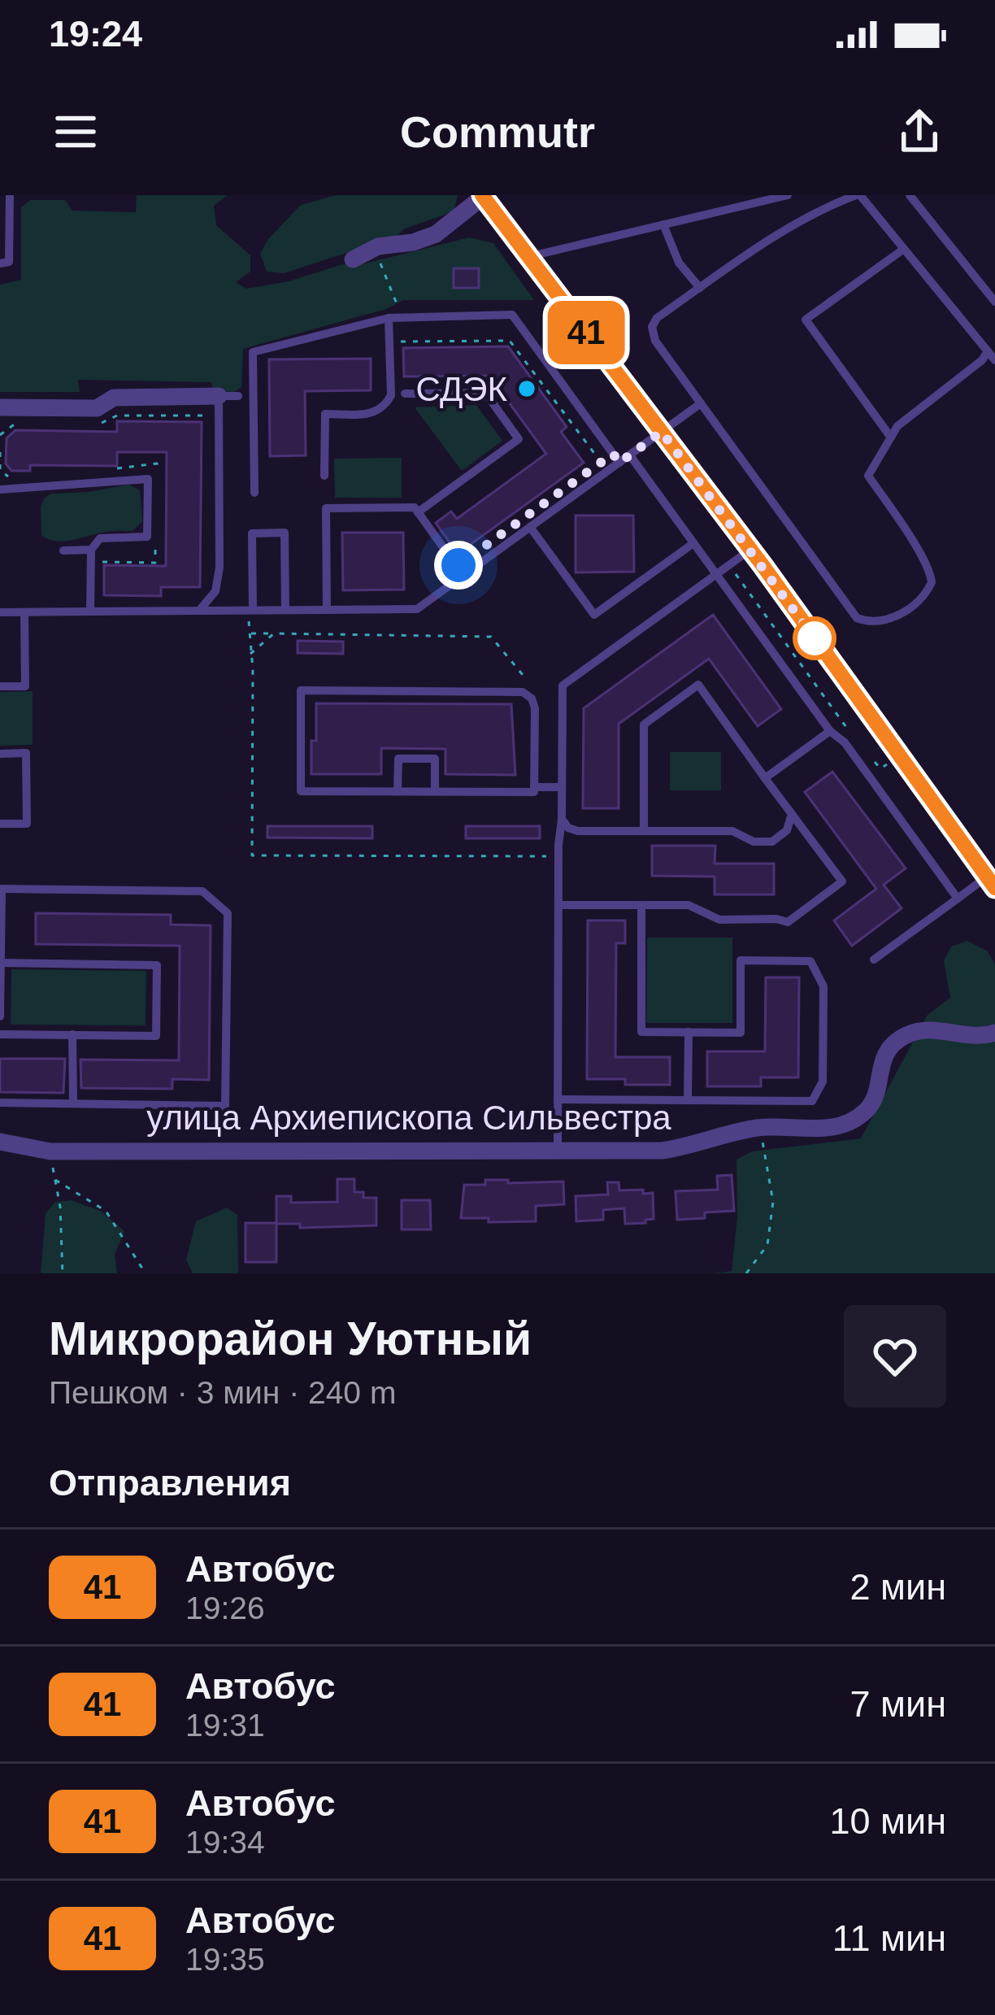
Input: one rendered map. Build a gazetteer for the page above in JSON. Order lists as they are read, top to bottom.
{
  "streets": {
    "street": ["улица Архиепископа Сильвестра"]
  },
  "places": ["СДЭК"],
  "lines": ["bus line 41"],
  "page": {
    "status": "19:24",
    "header": "Commutr",
    "on_map": "41",
    "heading": [
      ["Микрорайон Уютный", "Пешком · 3 мин · 240 m"],
      "Отправления"
    ],
    "list": [
      {
        "mark": "41",
        "name": "Автобус",
        "note": "19:26",
        "value": "2 мин"
      },
      {
        "mark": "41",
        "name": "Автобус",
        "note": "19:31",
        "value": "7 мин"
      },
      {
        "mark": "41",
        "name": "Автобус",
        "note": "19:34",
        "value": "10 мин"
      },
      {
        "mark": "41",
        "name": "Автобус",
        "note": "19:35",
        "value": "11 мин"
      }
    ]
  }
}
